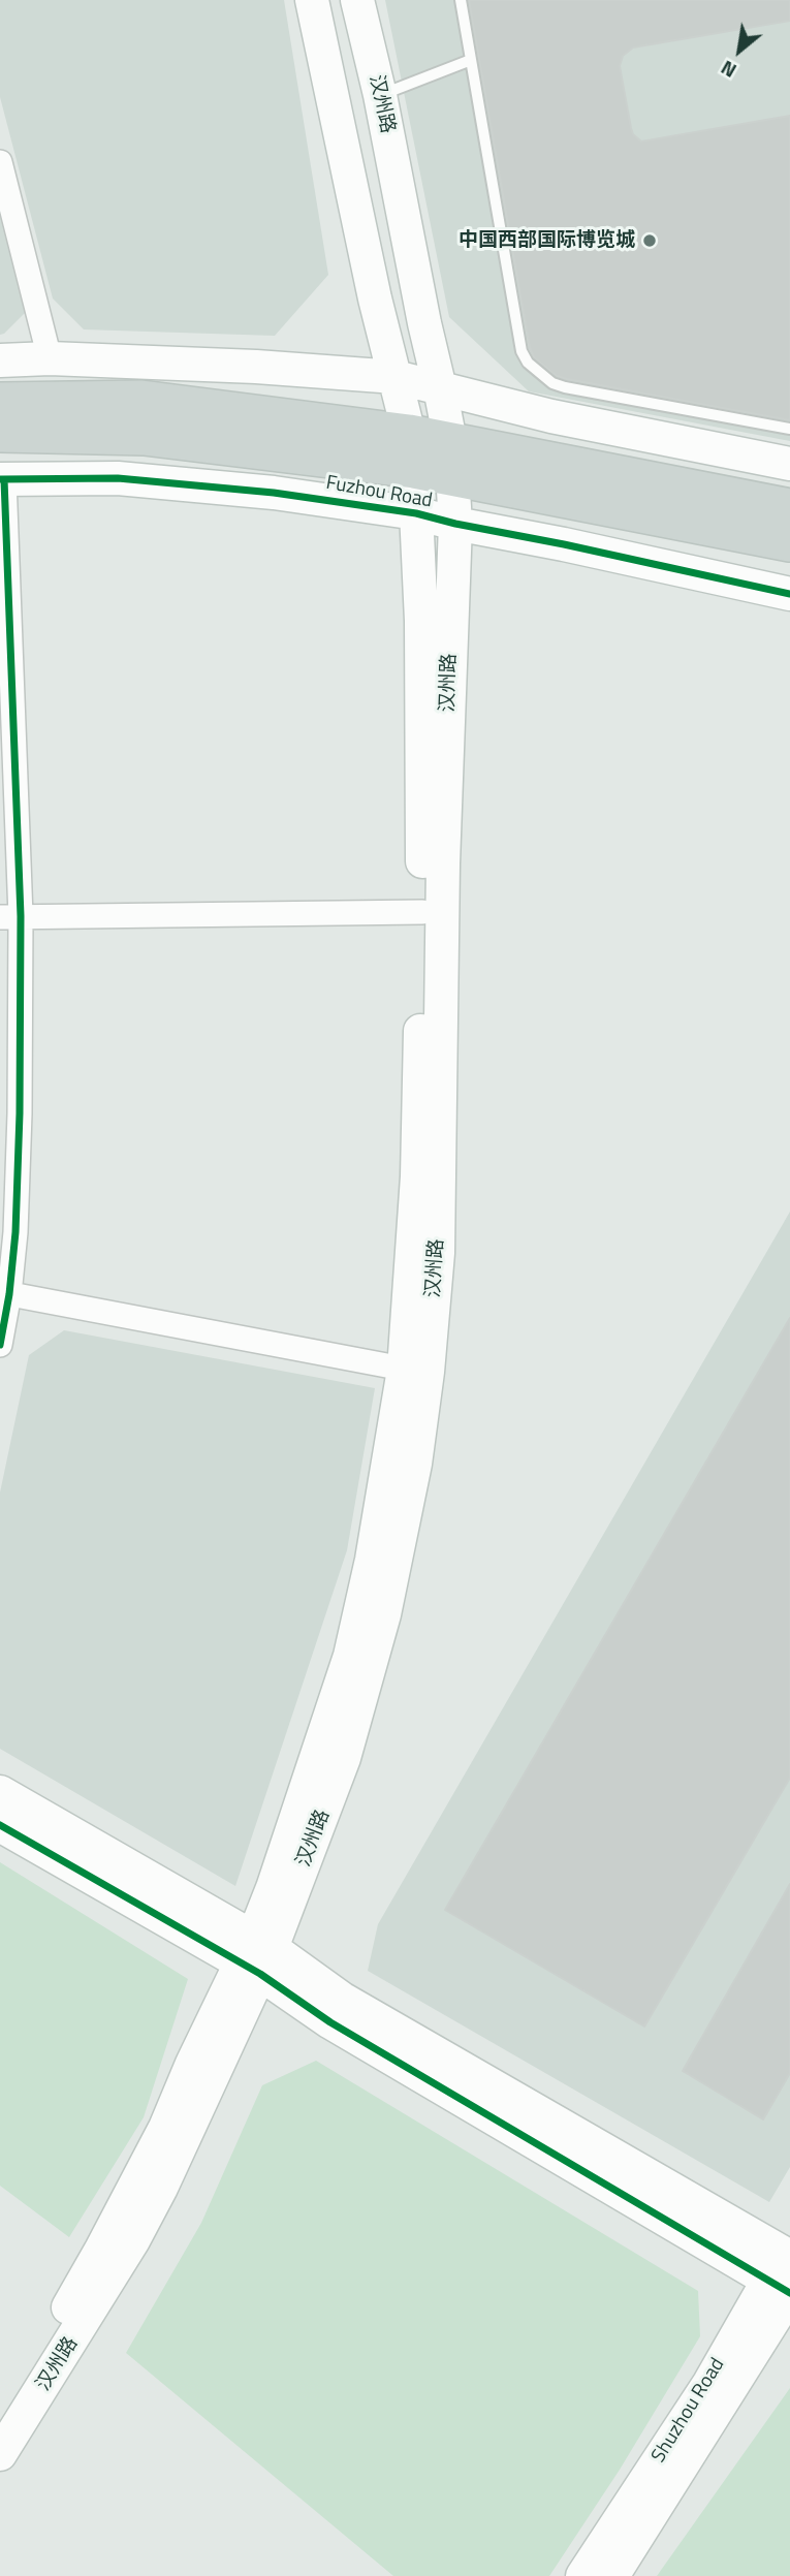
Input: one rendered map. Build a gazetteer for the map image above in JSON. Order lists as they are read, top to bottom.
{
  "streets": {
    "main road": ["汉州路", "Fuzhou Road", "Shuzhou Road"]
  },
  "crossings": [
    ["汉州路", "Fuzhou Road"]
  ],
  "places": ["中国西部国际博览城"],
  "north": "bottom left"
}
